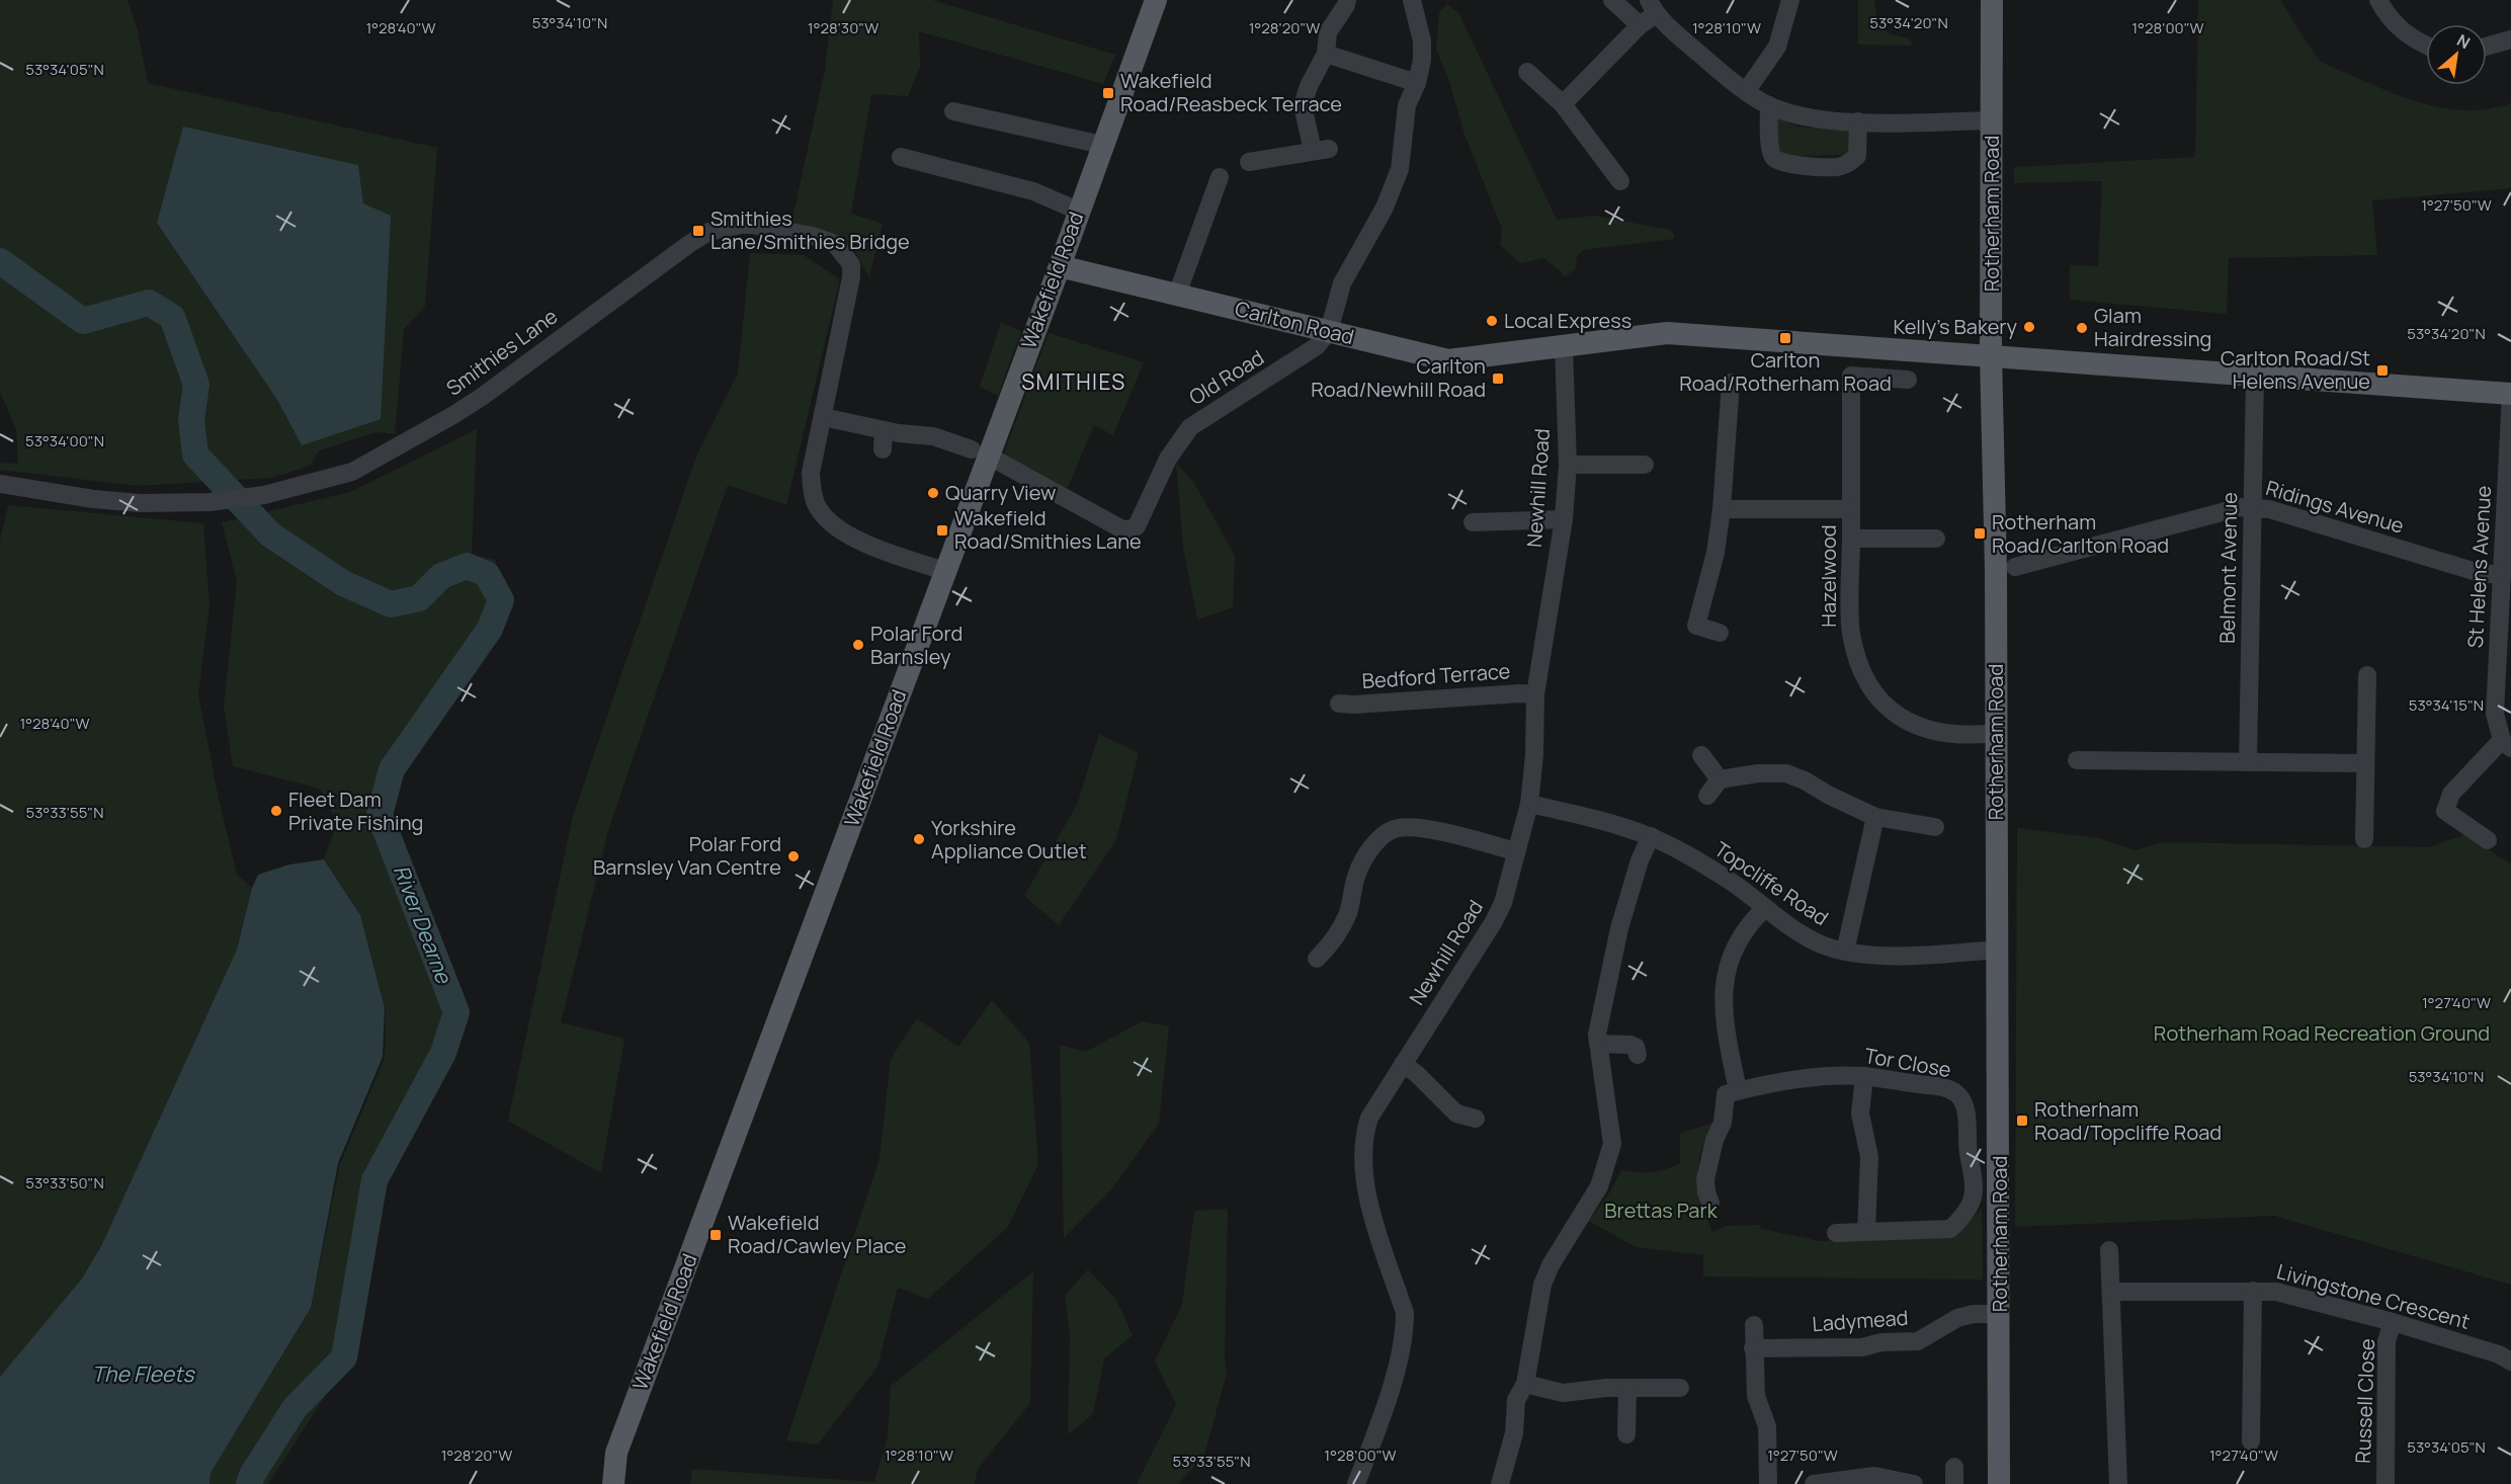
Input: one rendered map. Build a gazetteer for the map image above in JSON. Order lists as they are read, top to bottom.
{
  "streets": {
    "main road": ["Rotherham Road", "Wakefield Road", "Carlton Road"],
    "street": [
      "Smithies Lane",
      "Old Road",
      "Newhill Road",
      "Ridings Avenue",
      "St Helens Avenue",
      "Belmont Avenue",
      "Hazelwood",
      "Bedford Terrace",
      "Topcliffe Road",
      "Tor Close",
      "Livingstone Crescent",
      "Ladymead",
      "Russell Close"
    ]
  },
  "crossings": [
    ["Rotherham Road", "Carlton Road"],
    ["Rotherham Road", "Hazelwood"],
    ["Rotherham Road", "Topcliffe Road"],
    ["Rotherham Road", "Ladymead"],
    ["Wakefield Road", "Carlton Road"],
    ["Wakefield Road", "Smithies Lane"],
    ["Wakefield Road", "Old Road"],
    ["Carlton Road", "Old Road"],
    ["Carlton Road", "Newhill Road"],
    ["Carlton Road", "St Helens Avenue"],
    ["Carlton Road", "Belmont Avenue"],
    ["Newhill Road", "Bedford Terrace"],
    ["Newhill Road", "Topcliffe Road"],
    ["Ridings Avenue", "St Helens Avenue"],
    ["Ridings Avenue", "Belmont Avenue"],
    ["Livingstone Crescent", "Russell Close"]
  ],
  "districts": ["SMITHIES"],
  "water": ["River Dearne", "The Fleets"],
  "parks": ["Rotherham Road Recreation Ground", "Brettas Park"],
  "places": {
    "transit": [
      "Wakefield Road/Reasbeck Terrace",
      "Smithies Lane/Smithies Bridge",
      "Carlton Road/Rotherham Road",
      "Carlton Road/St Helens Avenue",
      "Carlton Road/Newhill Road",
      "Wakefield Road/Smithies Lane",
      "Rotherham Road/Carlton Road",
      "Rotherham Road/Topcliffe Road",
      "Wakefield Road/Cawley Place"
    ],
    "other": [
      "Local Express",
      "Kelly's Bakery",
      "Glam Hairdressing",
      "Quarry View",
      "Polar Ford Barnsley",
      "Fleet Dam Private Fishing",
      "Yorkshire Appliance Outlet",
      "Polar Ford Barnsley Van Centre"
    ]
  },
  "north": "top right",
  "coordinates": [
    "53°34'10\"N",
    "53°34'20\"N",
    "1°28'40\"W",
    "1°28'30\"W",
    "1°28'20\"W",
    "1°28'10\"W",
    "1°28'00\"W",
    "53°34'05\"N",
    "1°27'50\"W",
    "53°34'00\"N",
    "53°34'15\"N",
    "53°33'55\"N",
    "1°27'40\"W",
    "53°33'50\"N"
  ]
}
